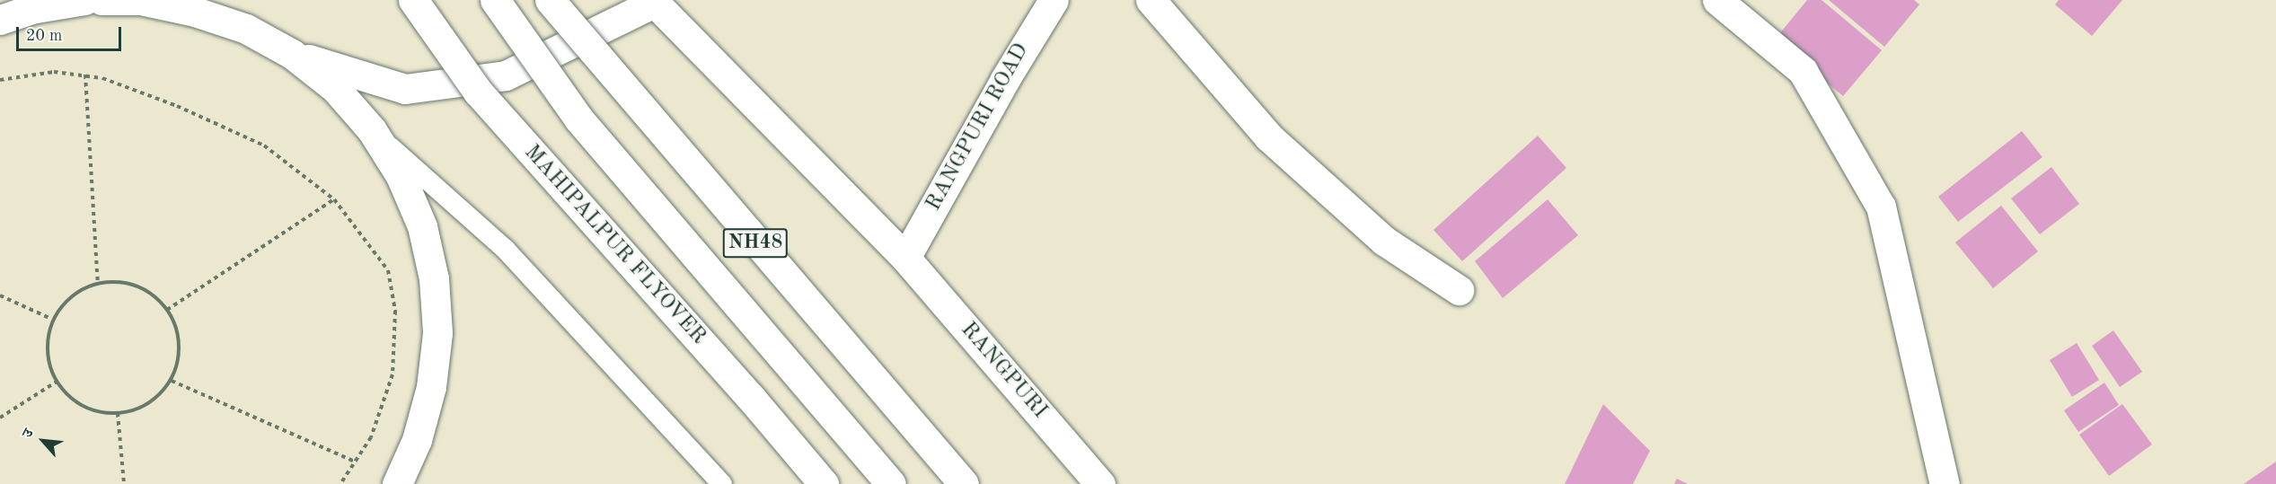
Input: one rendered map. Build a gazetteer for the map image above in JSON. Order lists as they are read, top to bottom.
{
  "streets": {
    "main road": [
      "RANGPURI ROAD",
      "NH48",
      "MAHIPALPUR FLYOVER",
      "RANGPURI"
    ]
  },
  "crossings": [
    ["RANGPURI ROAD", "RANGPURI"]
  ],
  "scale_bar": "20 m",
  "north": "top left"
}
